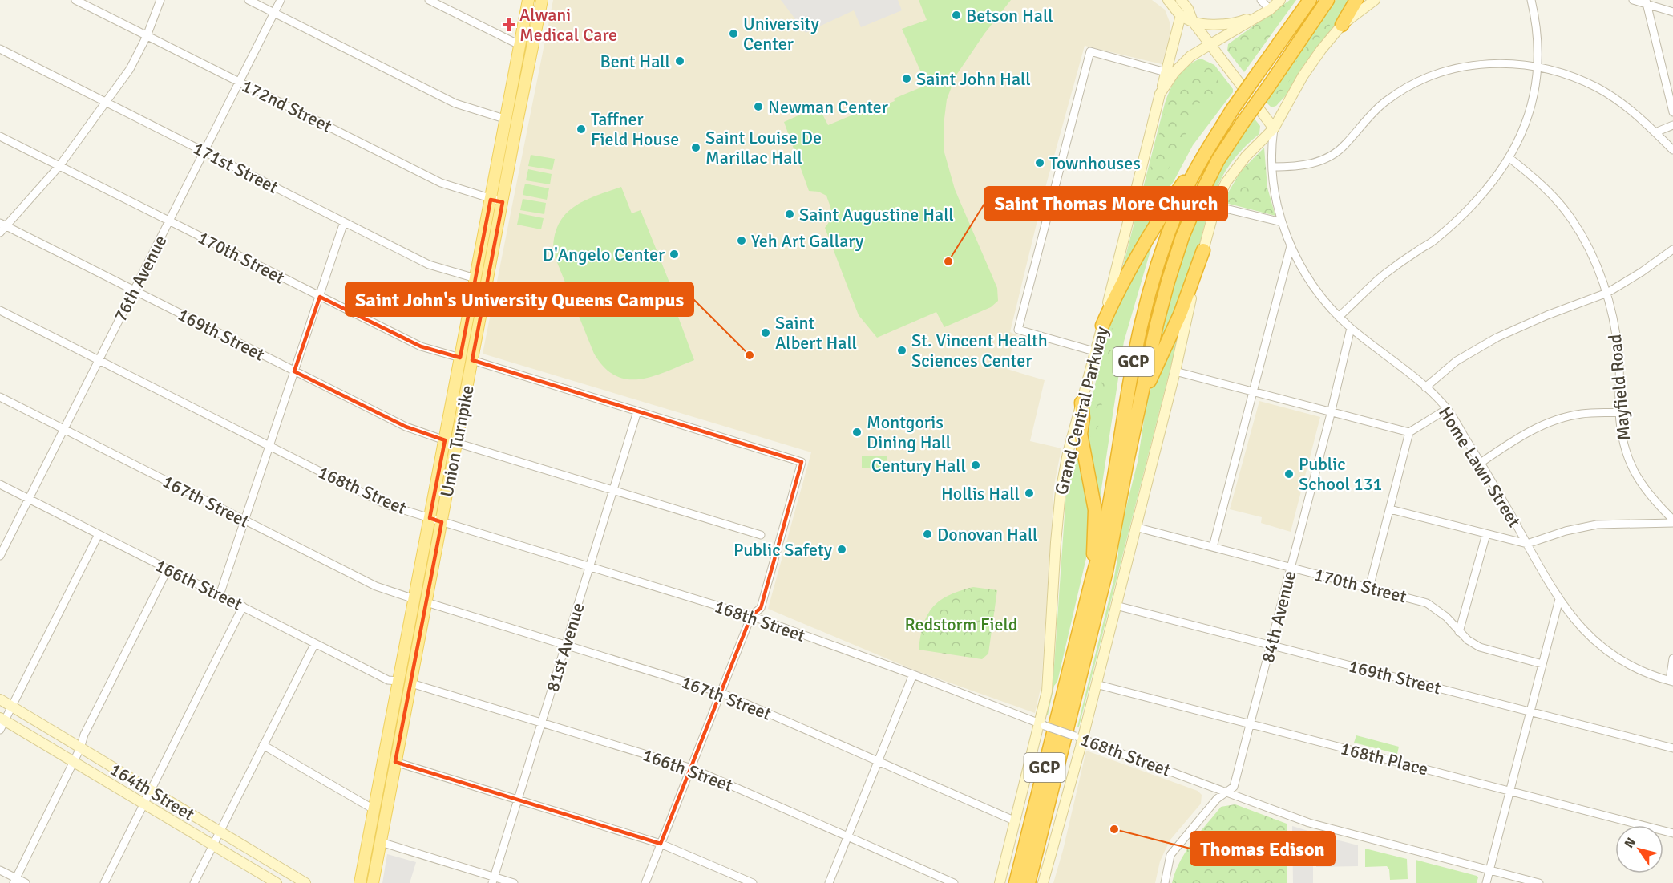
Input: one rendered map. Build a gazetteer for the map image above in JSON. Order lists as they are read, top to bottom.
{
  "streets": {
    "highway": ["GCP"],
    "main road": ["Grand Central Parkway", "Union Turnpike", "164th Street"],
    "street": [
      "172nd Street",
      "171st Street",
      "170th Street",
      "76th Avenue",
      "169th Street",
      "Mayfield Road",
      "Home Lawn Street",
      "168th Street",
      "167th Street",
      "166th Street",
      "84th Avenue",
      "81st Avenue",
      "168th Place"
    ]
  },
  "crossings": [
    ["172nd Street", "76th Avenue"],
    ["172nd Street", "Union Turnpike"],
    ["171st Street", "76th Avenue"],
    ["171st Street", "Union Turnpike"],
    ["170th Street", "76th Avenue"],
    ["170th Street", "Union Turnpike"],
    ["170th Street", "84th Avenue"],
    ["76th Avenue", "169th Street"],
    ["76th Avenue", "168th Street"],
    ["76th Avenue", "167th Street"],
    ["76th Avenue", "166th Street"],
    ["169th Street", "Union Turnpike"],
    ["169th Street", "84th Avenue"],
    ["Grand Central Parkway", "168th Street"],
    ["Grand Central Parkway", "167th Street"],
    ["Union Turnpike", "168th Street"],
    ["Union Turnpike", "167th Street"],
    ["Union Turnpike", "166th Street"],
    ["Home Lawn Street", "84th Avenue"],
    ["168th Street", "84th Avenue"],
    ["168th Street", "81st Avenue"],
    ["167th Street", "81st Avenue"],
    ["166th Street", "81st Avenue"],
    ["84th Avenue", "168th Place"]
  ],
  "parks": ["Redstorm Field"],
  "places": {
    "other": [
      "Betson Hall",
      "University Center",
      "Bent Hall",
      "Saint John Hall",
      "Newman Center",
      "Taffner Field House",
      "Saint Louise De Marillac Hall",
      "Townhouses",
      "Saint Augustine Hall",
      "Yeh Art Gallary",
      "D'Angelo Center",
      "Saint Thomas More Church",
      "Saint Albert Hall",
      "St. Vincent Health Sciences Center",
      "Saint John's University Queens Campus",
      "Montgoris Dining Hall",
      "Century Hall",
      "Public School 131",
      "Hollis Hall",
      "Donovan Hall",
      "Public Safety",
      "Thomas Edison"
    ],
    "health": ["Alwani Medical Care"]
  },
  "north": "top left"
}
